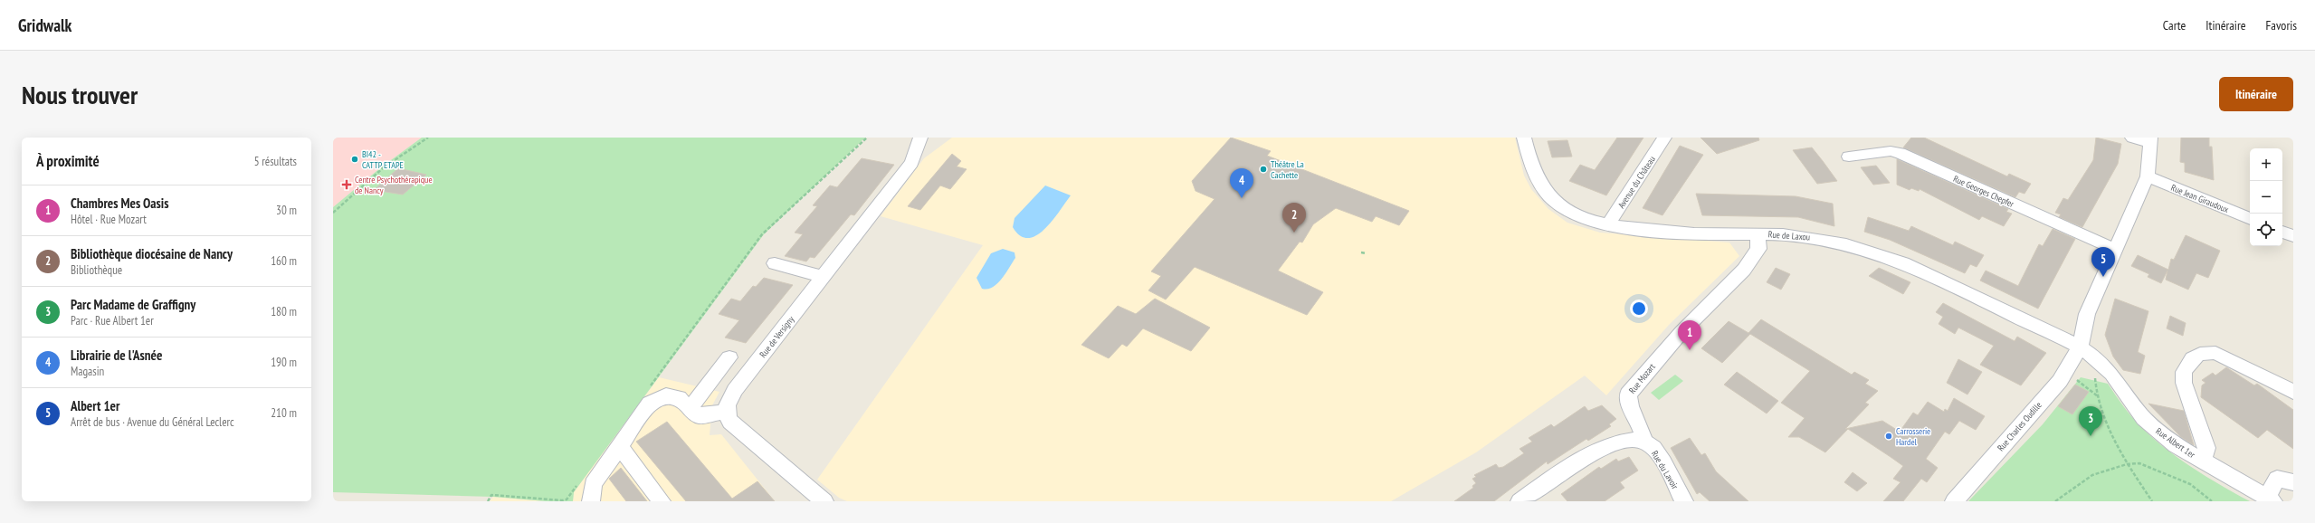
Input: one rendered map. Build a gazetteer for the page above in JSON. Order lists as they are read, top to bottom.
{
  "streets": {
    "street": [
      "Avenue du Château",
      "Rue Georges Chepfer",
      "Rue Jean Giraudoux",
      "Rue de Laxou",
      "Rue de Versigny",
      "Rue Mozart",
      "Rue Charles Oudille",
      "Rue Albert 1er",
      "Rue du Lavoir"
    ]
  },
  "crossings": [
    ["Avenue du Château", "Rue de Laxou"],
    ["Rue Georges Chepfer", "Rue Charles Oudille"],
    ["Rue Jean Giraudoux", "Rue Charles Oudille"],
    ["Rue de Laxou", "Rue Mozart"],
    ["Rue de Laxou", "Rue Charles Oudille"],
    ["Rue de Laxou", "Rue Albert 1er"],
    ["Rue Mozart", "Rue du Lavoir"],
    ["Rue Charles Oudille", "Rue Albert 1er"]
  ],
  "places": {
    "other": ["BI42 - CATTP ETAPE", "Théâtre La Cachette", "Carrosserie Hardel"],
    "health": ["Centre Psychothérapique de Nancy"]
  },
  "page": {
    "header": "Gridwalk",
    "nav": ["Carte", "Itinéraire", "Favoris"],
    "buttons": "Itinéraire",
    "title": "Nous trouver",
    "heading": ["À proximité", "5 résultats"],
    "map_buttons": ["+", "−"],
    "pins": [
      "4",
      "2",
      "5",
      "1",
      "3"
    ],
    "list": [
      {
        "mark": "1",
        "name": "Chambres Mes Oasis",
        "note": "Hôtel · Rue Mozart",
        "value": "30 m"
      },
      {
        "mark": "2",
        "name": "Bibliothèque diocésaine de Nancy",
        "note": "Bibliothèque",
        "value": "160 m"
      },
      {
        "mark": "3",
        "name": "Parc Madame de Graffigny",
        "note": "Parc · Rue Albert 1er",
        "value": "180 m"
      },
      {
        "mark": "4",
        "name": "Librairie de l'Asnée",
        "note": "Magasin",
        "value": "190 m"
      },
      {
        "mark": "5",
        "name": "Albert 1er",
        "note": "Arrêt de bus · Avenue du Général Leclerc",
        "value": "210 m"
      }
    ]
  }
}
